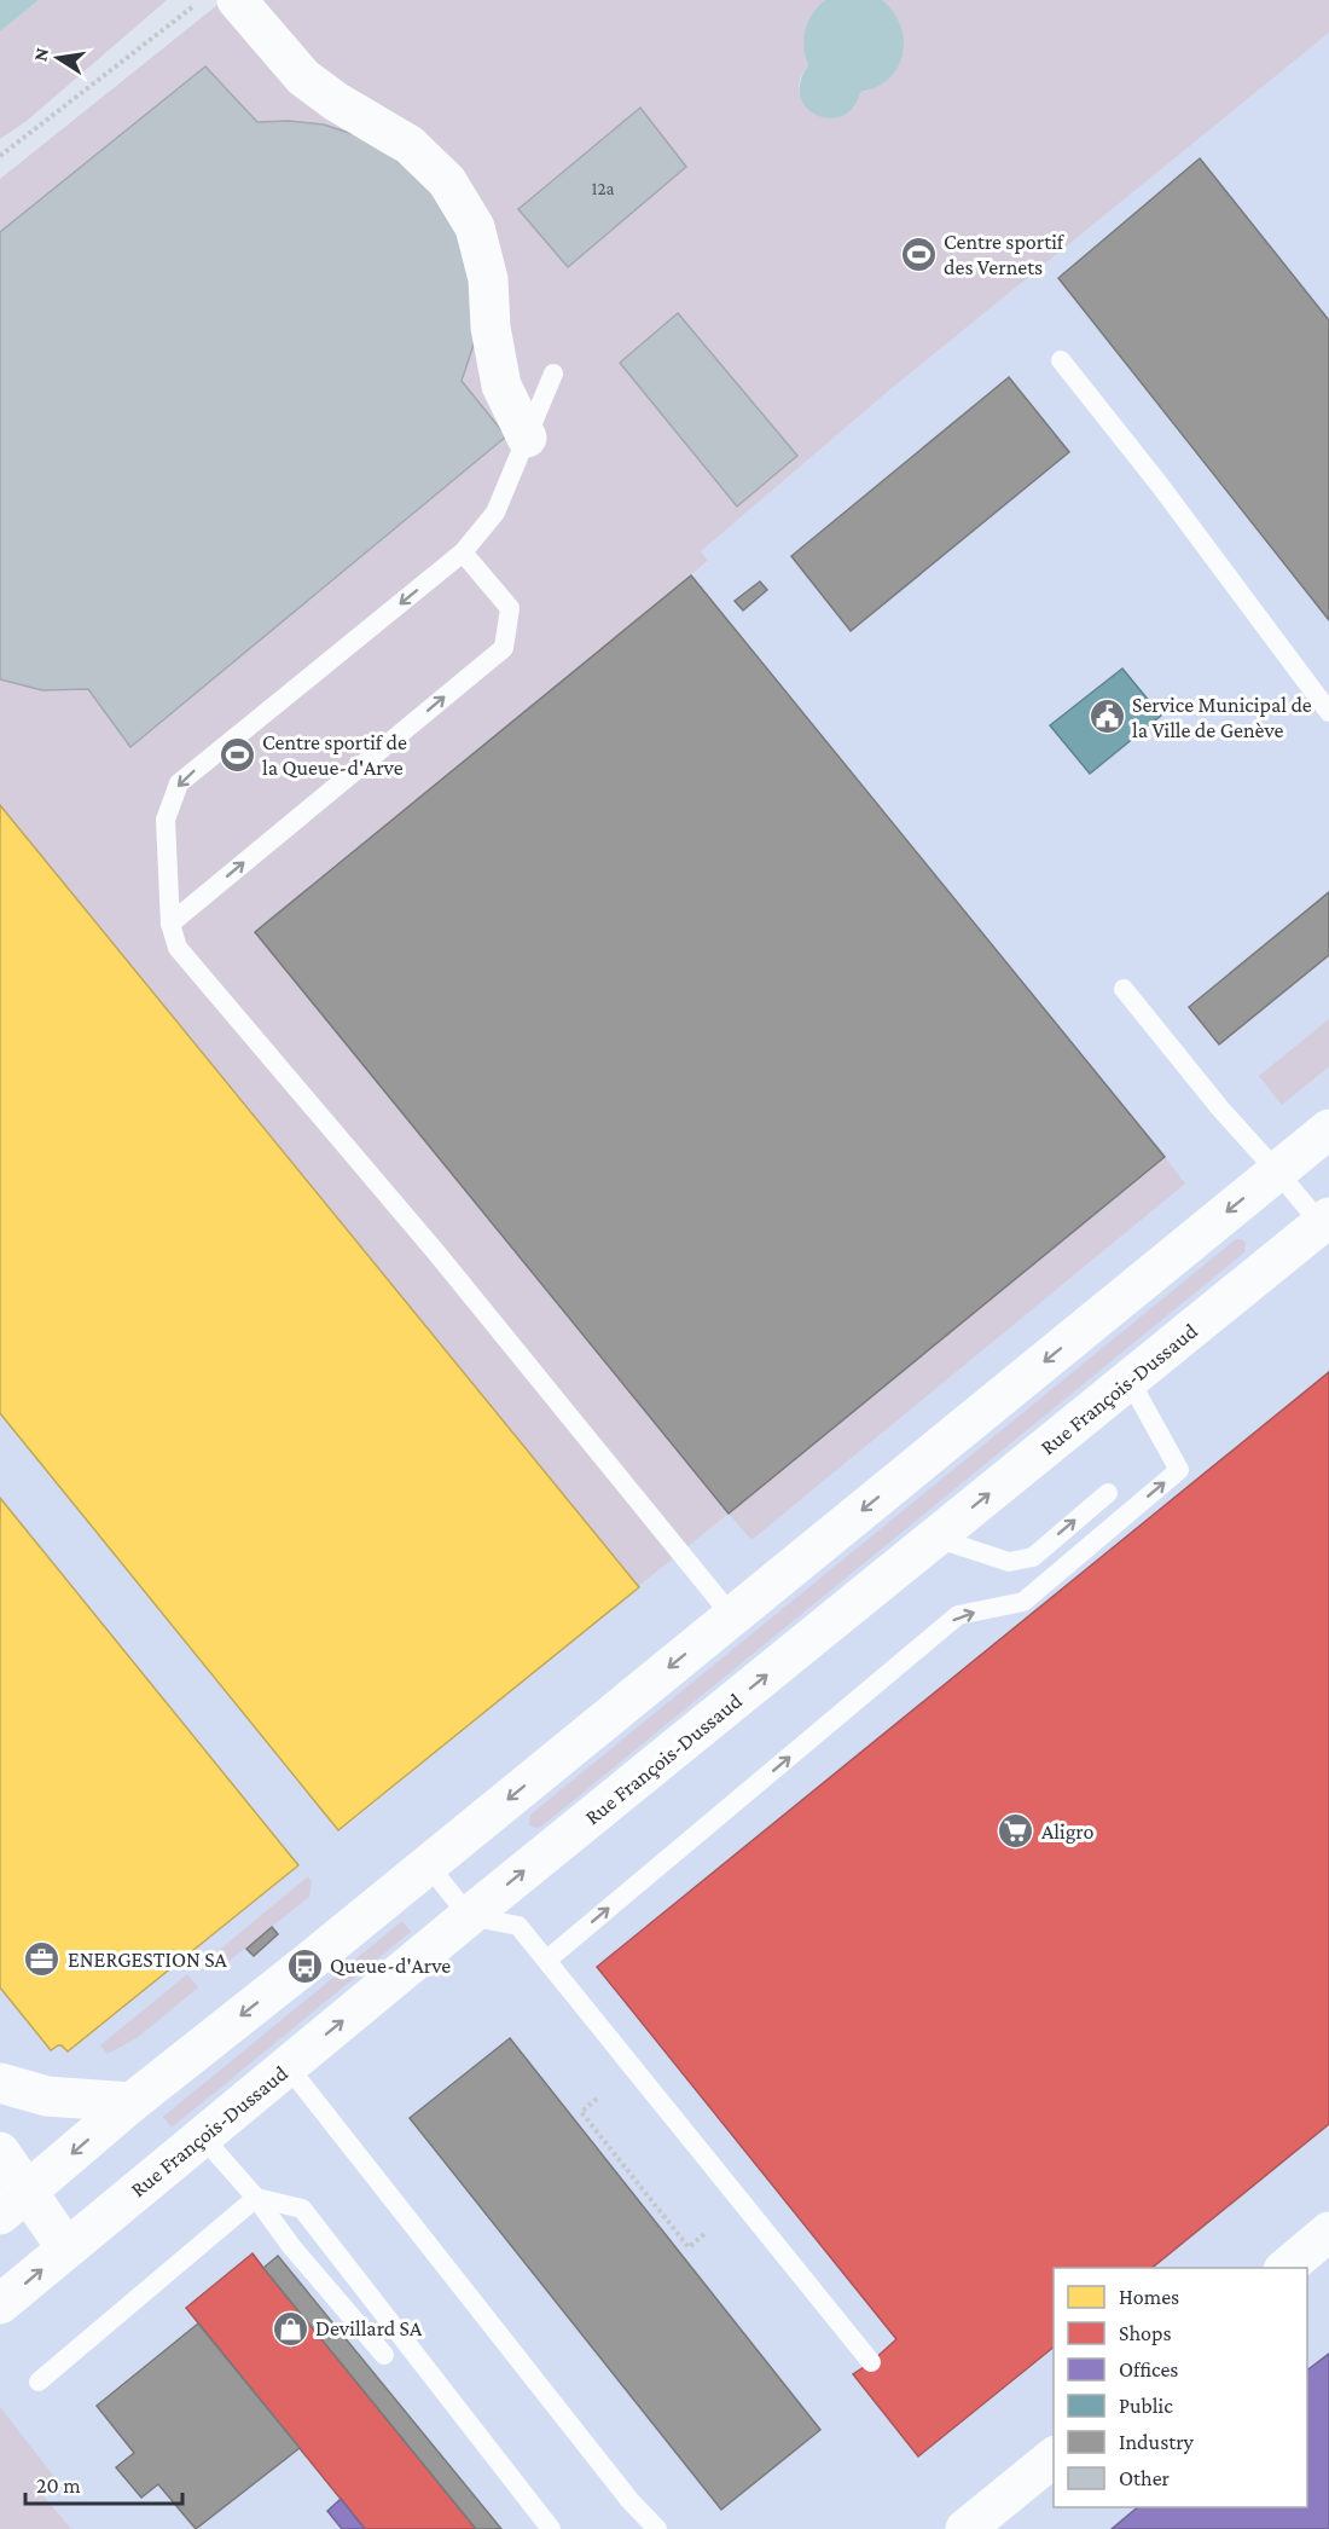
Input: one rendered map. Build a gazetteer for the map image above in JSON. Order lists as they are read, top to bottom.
{
  "streets": {
    "main road": ["Rue François-Dussaud"]
  },
  "places": {
    "sports": ["Centre sportif des Vernets", "Centre sportif de la Queue-d'Arve"],
    "public building": ["Service Municipal de la Ville de Genève"],
    "supermarket": ["Aligro"],
    "office": ["ENERGESTION SA"],
    "bus stop": ["Queue-d'Arve"],
    "shop": ["Devillard SA"]
  },
  "house_numbers": ["12a"],
  "legend": [
    "Homes",
    "Shops",
    "Offices",
    "Public",
    "Industry",
    "Other"
  ],
  "scale_bar": "20 m",
  "north": "left"
}
